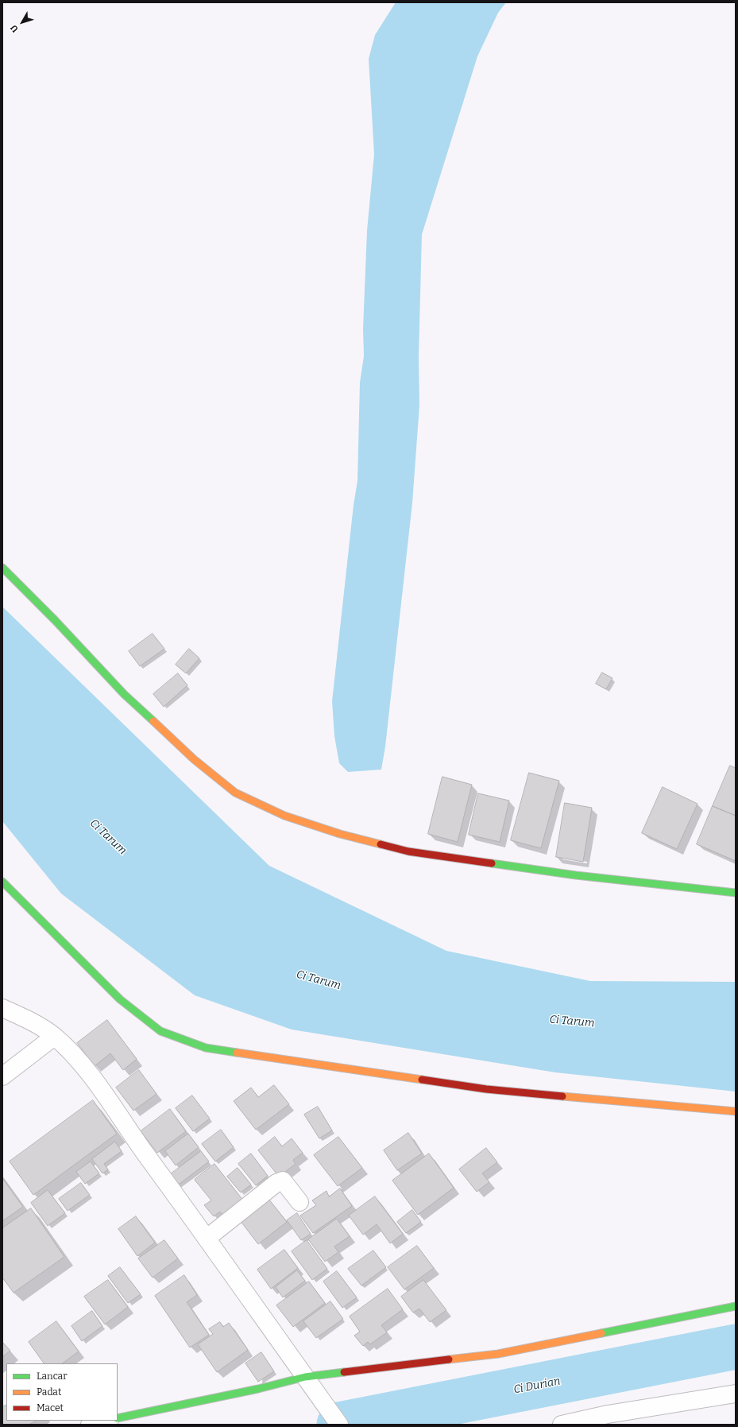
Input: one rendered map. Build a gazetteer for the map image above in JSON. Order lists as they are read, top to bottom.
{
  "water": ["Ci Tarum", "Ci Durian"],
  "legend": ["Lancar", "Padat", "Macet"],
  "north": "bottom left"
}
